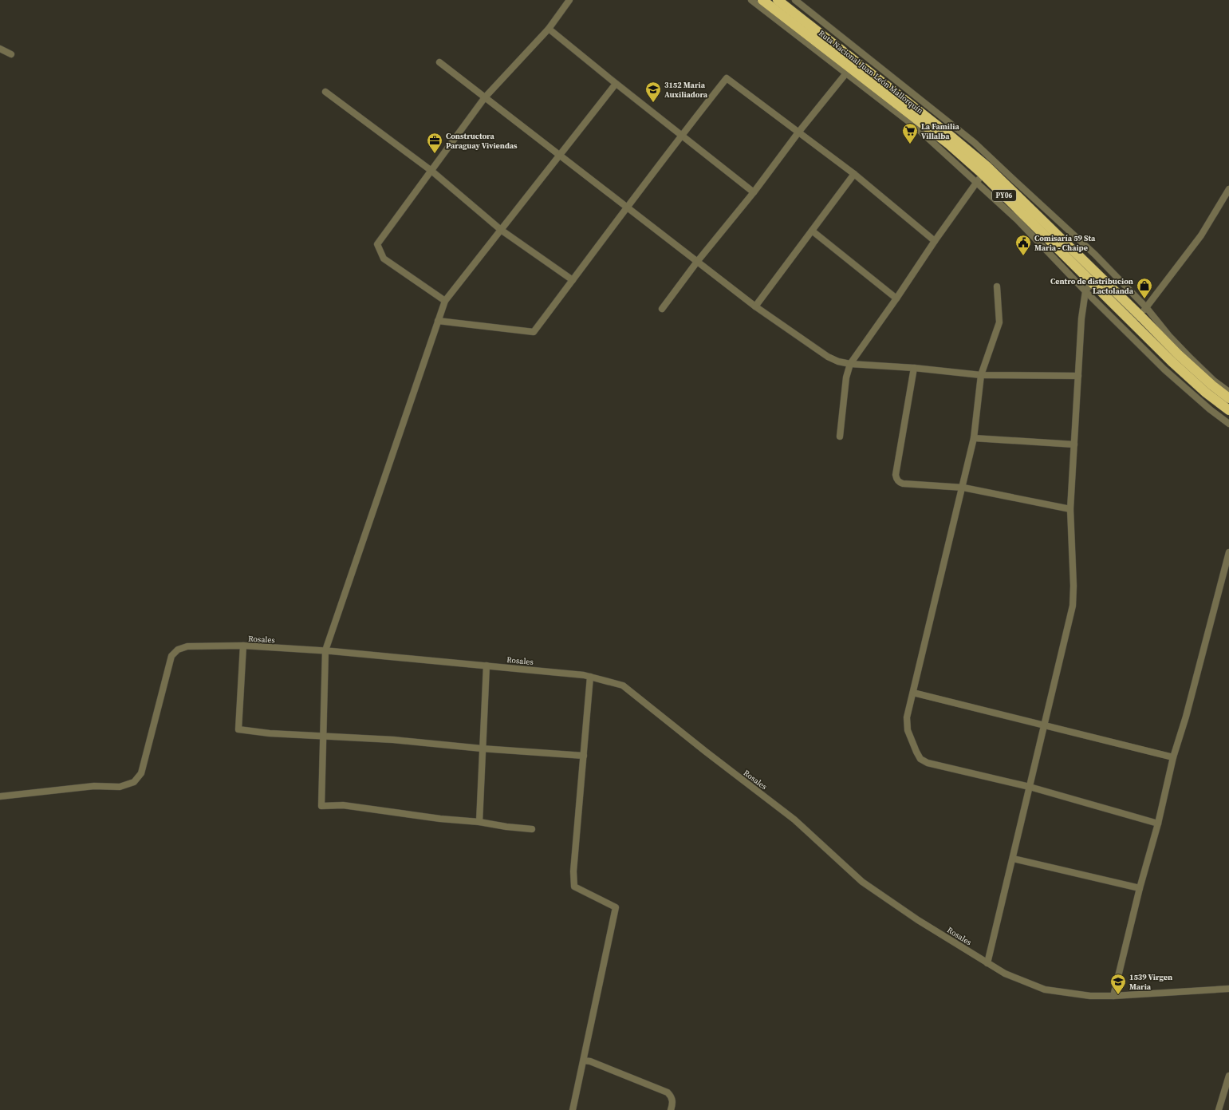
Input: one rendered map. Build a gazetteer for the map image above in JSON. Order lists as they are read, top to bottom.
{
  "streets": {
    "highway": ["Ruta Nacional Juan León Mallorquín", "PY06"],
    "street": ["Rosales"]
  },
  "places": {
    "school or university": ["3152 Maria Auxiliadora", "1539 Virgen Maria"],
    "supermarket": ["La Familia Villalba"],
    "office": ["Constructora Paraguay Viviendas"],
    "public building": ["Comisaría 59 Sta Maria - Chaipe"],
    "shop": ["Centro de distribucion Lactolanda"]
  }
}
